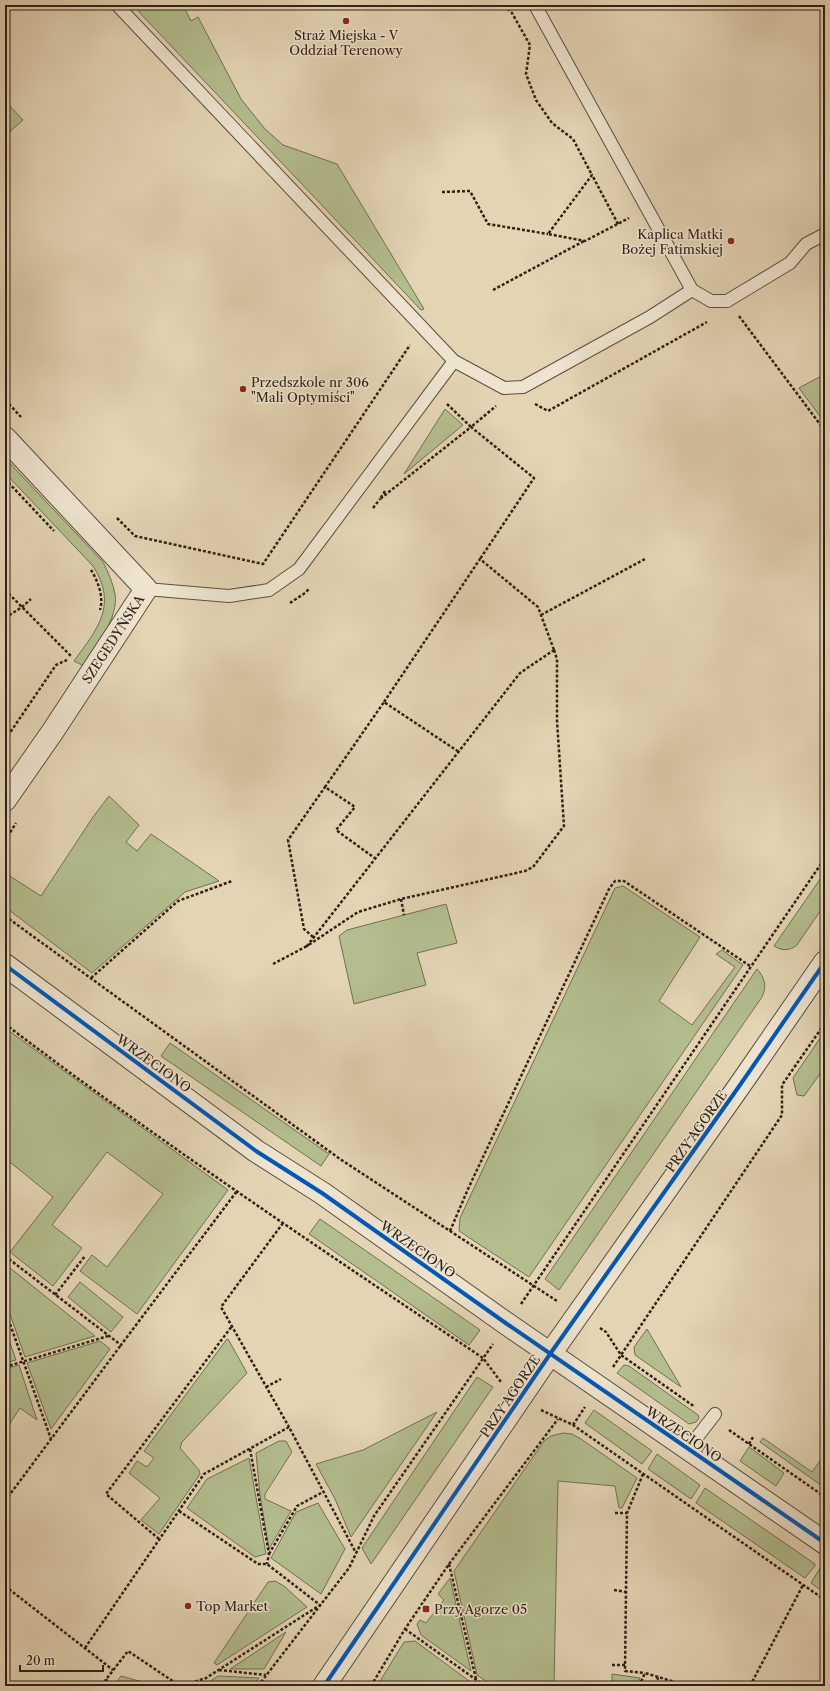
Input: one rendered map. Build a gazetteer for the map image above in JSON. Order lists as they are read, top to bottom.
{
  "streets": {
    "street": ["SZEGEDYŃSKA", "WRZECIONO", "PRZY AGORZE"]
  },
  "crossings": [
    ["WRZECIONO", "PRZY AGORZE"]
  ],
  "places": {
    "other": [
      "Straż Miejska - V Oddział Terenowy",
      "Kaplica Matki Bożej Fatimskiej",
      "Przedszkole nr 306 \"Mali Optymiści\"",
      "Top Market"
    ],
    "transit": ["Przy Agorze 05"]
  },
  "scale_bar": "20 m"
}
